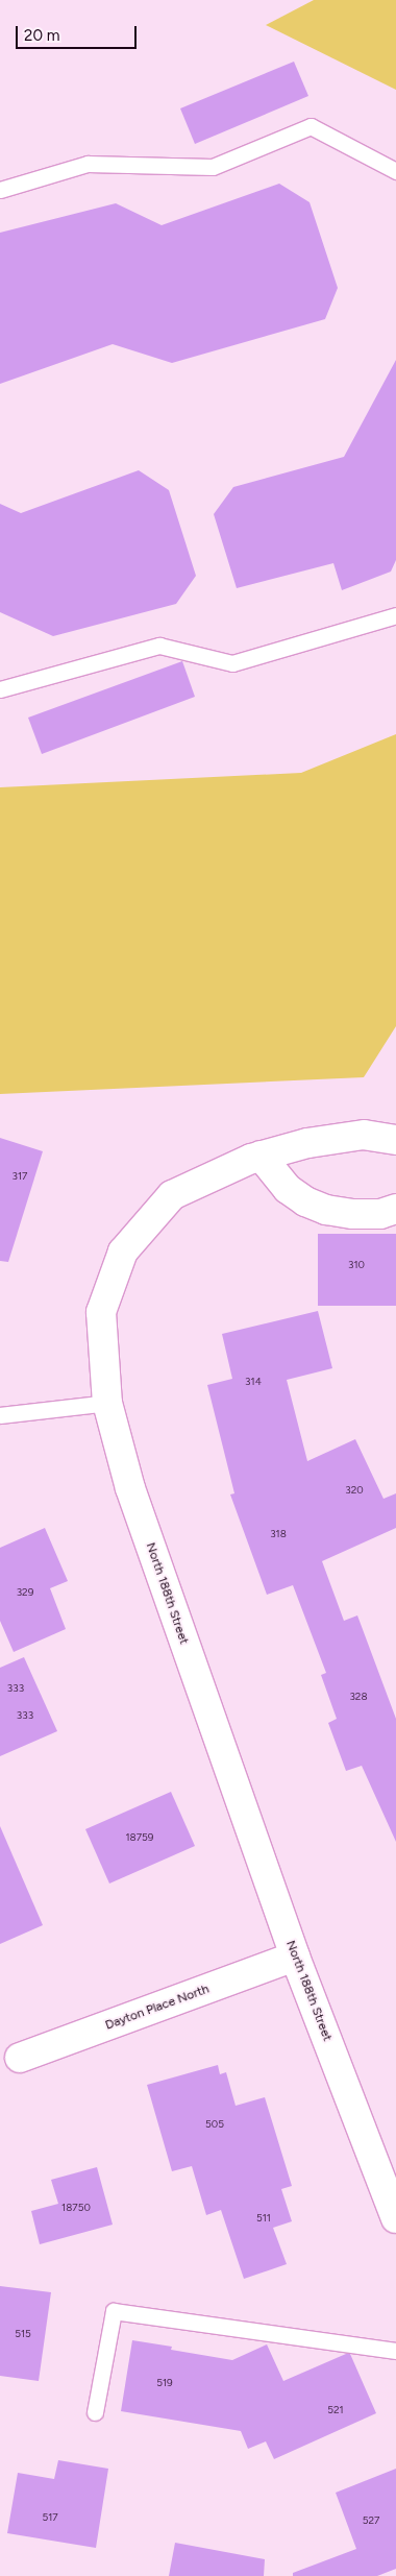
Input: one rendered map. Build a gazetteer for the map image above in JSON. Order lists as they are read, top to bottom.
{
  "streets": {
    "street": ["North 188th Street", "Dayton Place North"]
  },
  "crossings": [
    ["North 188th Street", "Dayton Place North"]
  ],
  "house_numbers": [
    "317",
    "310",
    "314",
    "320",
    "318",
    "329",
    "333",
    "328",
    "333",
    "18759",
    "505",
    "18750",
    "511",
    "515",
    "519",
    "521",
    "517",
    "527"
  ],
  "scale_bar": "20 m"
}
